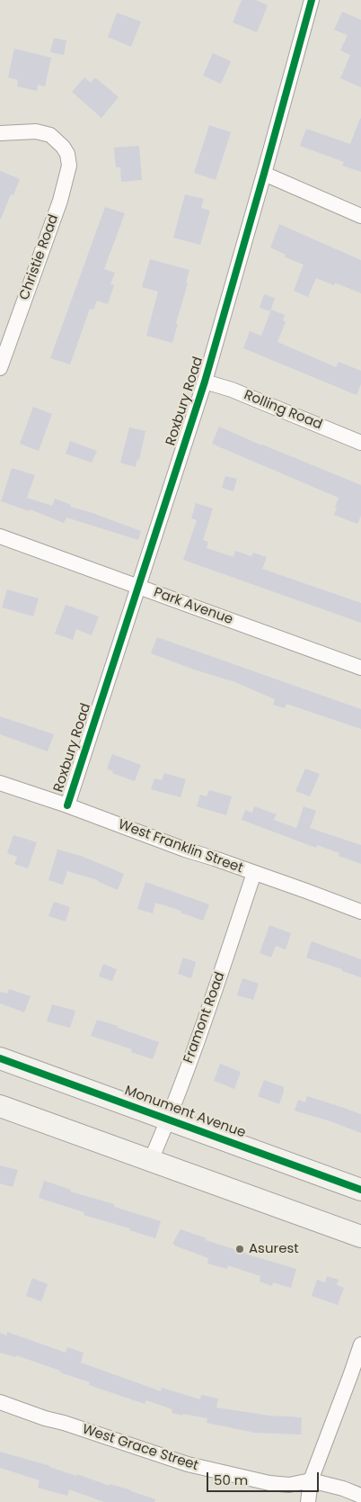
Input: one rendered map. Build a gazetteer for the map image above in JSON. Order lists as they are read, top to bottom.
{
  "streets": {
    "street": [
      "Christie Road",
      "Roxbury Road",
      "Rolling Road",
      "Park Avenue",
      "West Franklin Street",
      "Framont Road",
      "Monument Avenue",
      "West Grace Street"
    ]
  },
  "crossings": [
    ["Roxbury Road", "Rolling Road"],
    ["Roxbury Road", "Park Avenue"],
    ["Roxbury Road", "West Franklin Street"],
    ["West Franklin Street", "Framont Road"],
    ["Framont Road", "Monument Avenue"]
  ],
  "places": ["Asurest"],
  "scale_bar": "50 m"
}
